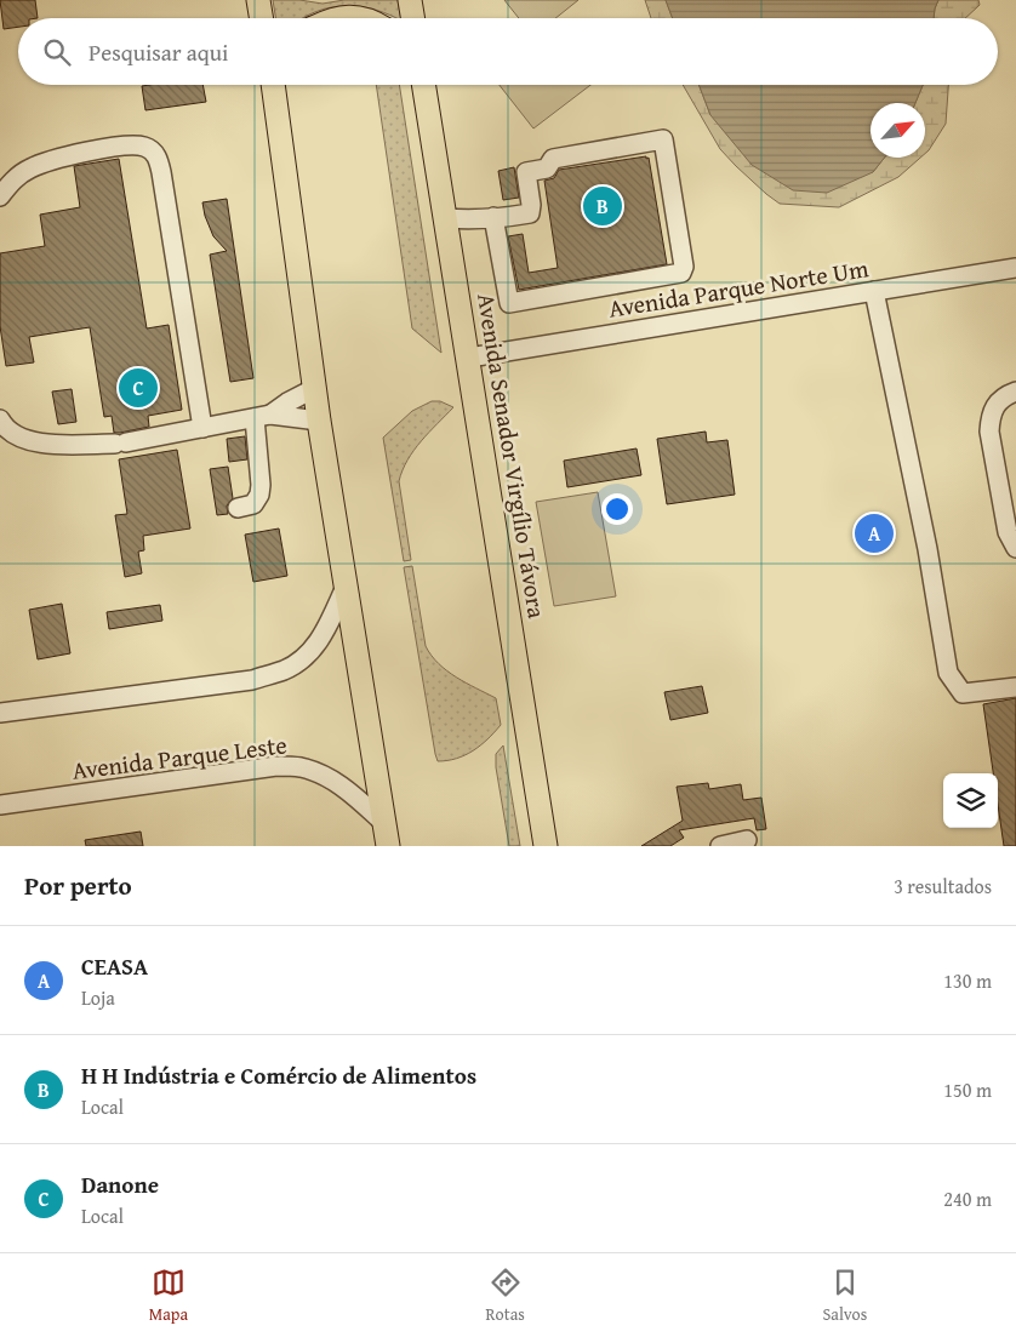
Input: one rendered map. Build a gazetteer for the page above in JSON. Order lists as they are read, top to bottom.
{
  "streets": {
    "main road": ["Avenida Senador Virgílio Távora"],
    "street": ["Avenida Parque Norte Um", "Avenida Parque Leste"]
  },
  "crossings": [
    ["Avenida Parque Norte Um", "Avenida Senador Virgílio Távora"]
  ],
  "north": "top right",
  "page": {
    "search": "Pesquisar aqui",
    "pins": ["B", "C", "A"],
    "heading": ["Por perto", "3 resultados"],
    "list": [
      {
        "mark": "A",
        "name": "CEASA",
        "note": "Loja",
        "value": "130 m"
      },
      {
        "mark": "B",
        "name": "H H Indústria e Comércio de Alimentos",
        "note": "Local",
        "value": "150 m"
      },
      {
        "mark": "C",
        "name": "Danone",
        "note": "Local",
        "value": "240 m"
      }
    ],
    "nav": ["Mapa", "Rotas", "Salvos"]
  }
}
